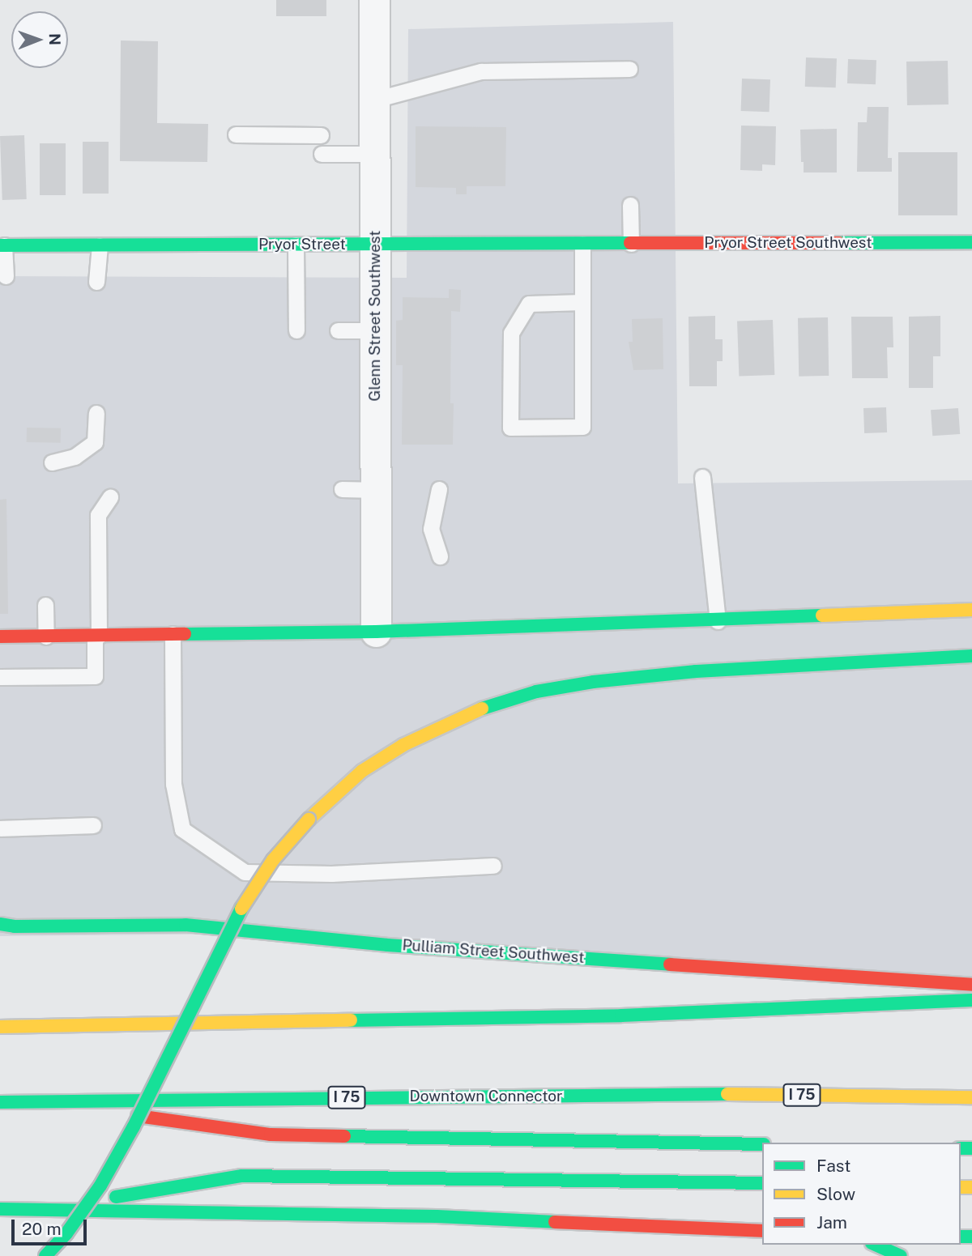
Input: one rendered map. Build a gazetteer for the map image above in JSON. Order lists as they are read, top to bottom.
{
  "streets": {
    "main road": [
      "Pryor Street Southwest",
      "Pryor Street",
      "Pulliam Street Southwest",
      "I 75",
      "Downtown Connector"
    ],
    "street": ["Glenn Street Southwest"]
  },
  "crossings": [
    ["Pryor Street Southwest", "Pryor Street"],
    ["Pryor Street", "Glenn Street Southwest"]
  ],
  "legend": ["Fast", "Slow", "Jam"],
  "scale_bar": "20 m",
  "north": "right"
}
